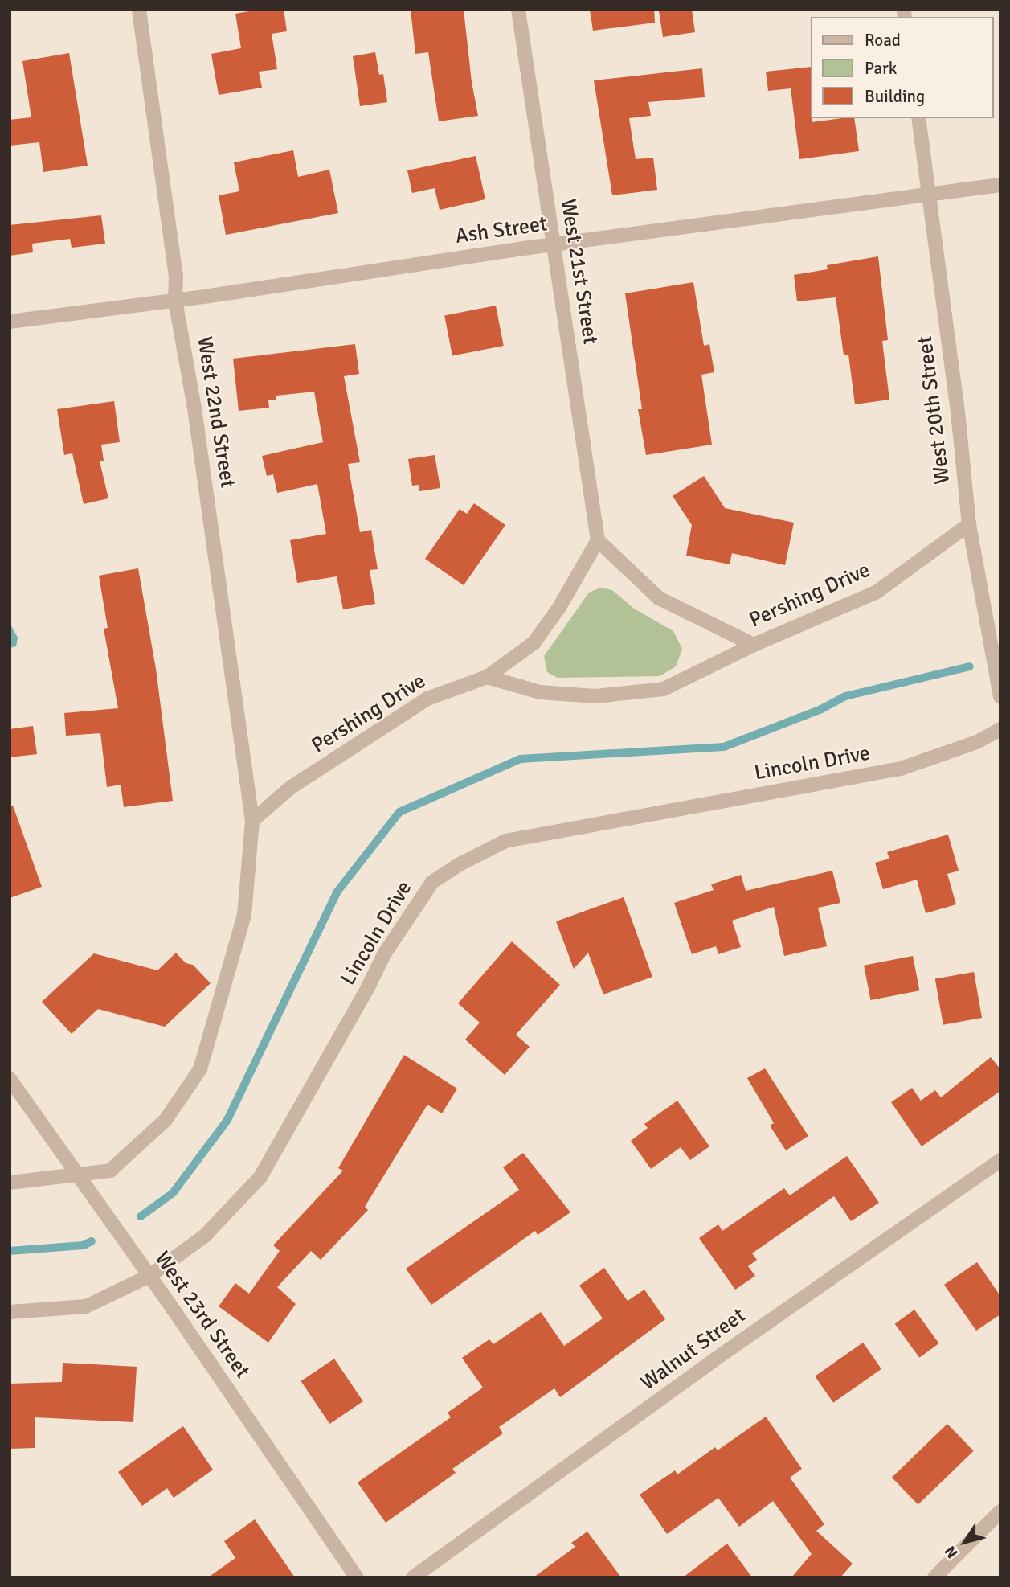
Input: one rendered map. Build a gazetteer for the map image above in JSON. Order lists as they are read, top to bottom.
{
  "streets": {
    "street": [
      "Ash Street",
      "West 21st Street",
      "West 20th Street",
      "West 22nd Street",
      "Pershing Drive",
      "Lincoln Drive",
      "West 23rd Street",
      "Walnut Street"
    ]
  },
  "crossings": [
    ["Ash Street", "West 21st Street"],
    ["Ash Street", "West 20th Street"],
    ["Ash Street", "West 22nd Street"],
    ["West 20th Street", "Pershing Drive"],
    ["West 22nd Street", "Pershing Drive"],
    ["Lincoln Drive", "West 23rd Street"]
  ],
  "legend": ["Road", "Park", "Building"],
  "north": "bottom left"
}
